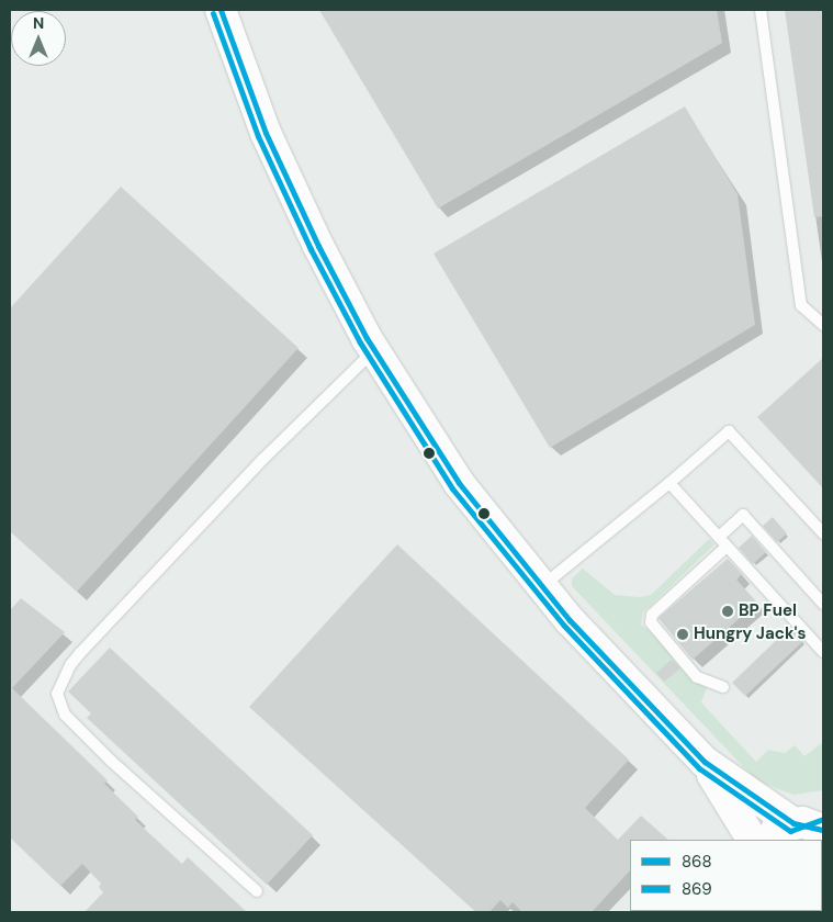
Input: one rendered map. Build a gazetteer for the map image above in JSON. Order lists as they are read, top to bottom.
{
  "places": ["BP Fuel", "Hungry Jack's"],
  "lines": ["transit line 868", "transit line 869"],
  "legend": ["868", "869"],
  "north": "top"
}
